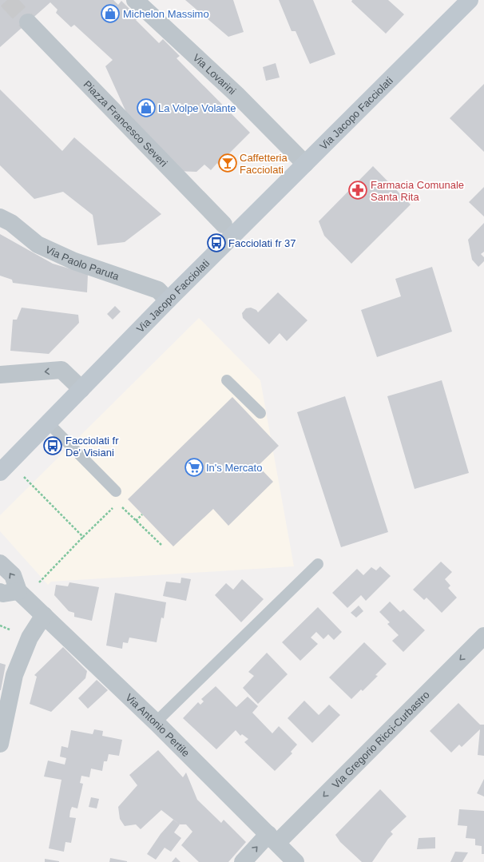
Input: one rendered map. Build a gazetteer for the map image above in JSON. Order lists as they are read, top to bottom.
{
  "streets": {
    "main road": ["Via Jacopo Facciolati"],
    "street": [
      "Via Lovarini",
      "Piazza Francesco Severi",
      "Via Paolo Paruta",
      "Via Antonio Pertile",
      "Via Gregorio Ricci-Curbastro"
    ]
  },
  "crossings": [
    ["Via Lovarini", "Via Jacopo Facciolati"],
    ["Via Jacopo Facciolati", "Via Paolo Paruta"],
    ["Via Antonio Pertile", "Via Gregorio Ricci-Curbastro"]
  ],
  "places": {
    "shop": ["Michelon Massimo", "La Volpe Volante"],
    "bar": ["Caffetteria Facciolati"],
    "pharmacy": ["Farmacia Comunale Santa Rita"],
    "bus stop": ["Facciolati fr 37", "Facciolati fr De' Visiani"],
    "supermarket": ["In's Mercato"]
  }
}
